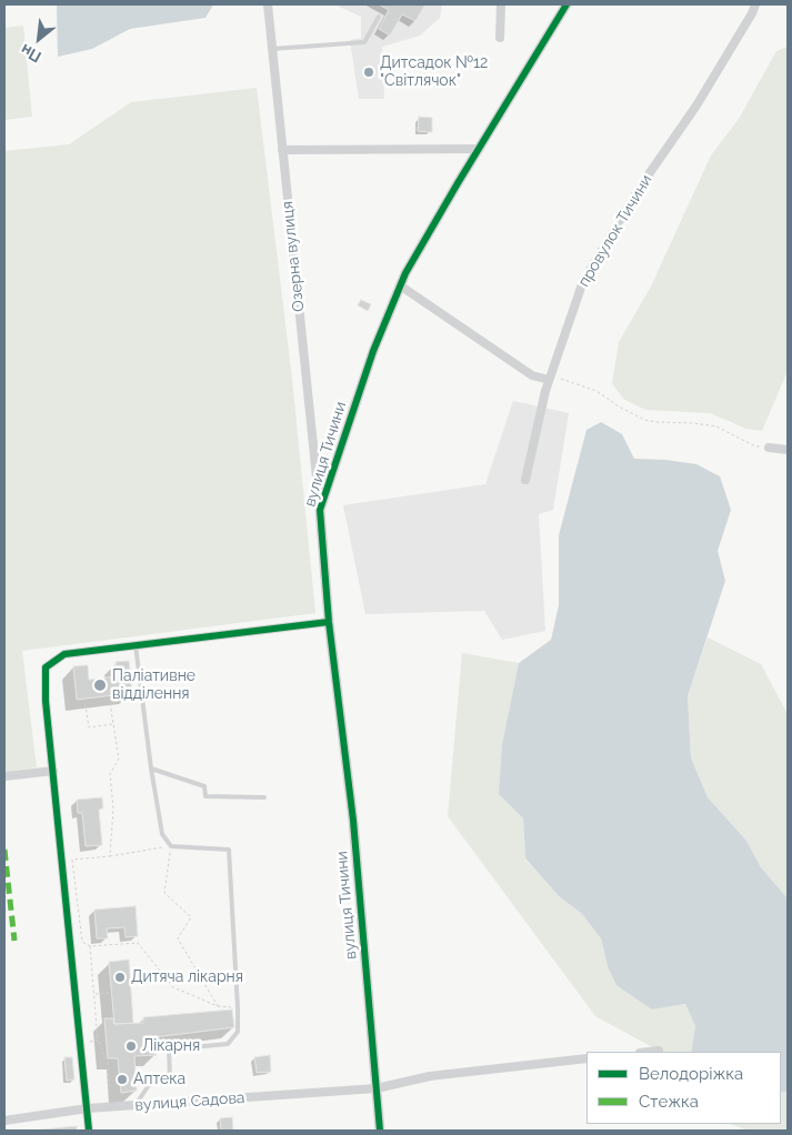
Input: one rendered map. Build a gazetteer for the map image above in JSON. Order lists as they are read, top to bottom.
{
  "streets": {
    "street": [
      "провулок Тичини",
      "Озерна вулиця",
      "вулиця Тичини",
      "вулиця Садова"
    ]
  },
  "crossings": [
    ["Озерна вулиця", "вулиця Тичини"],
    ["вулиця Тичини", "вулиця Садова"]
  ],
  "places": [
    "Дитсадок №12 \"Світлячок\"",
    "Паліативне відділення",
    "Дитяча лікарня",
    "Лікарня",
    "Аптека"
  ],
  "legend": ["Велодоріжка", "Стежка"],
  "north": "bottom left"
}
